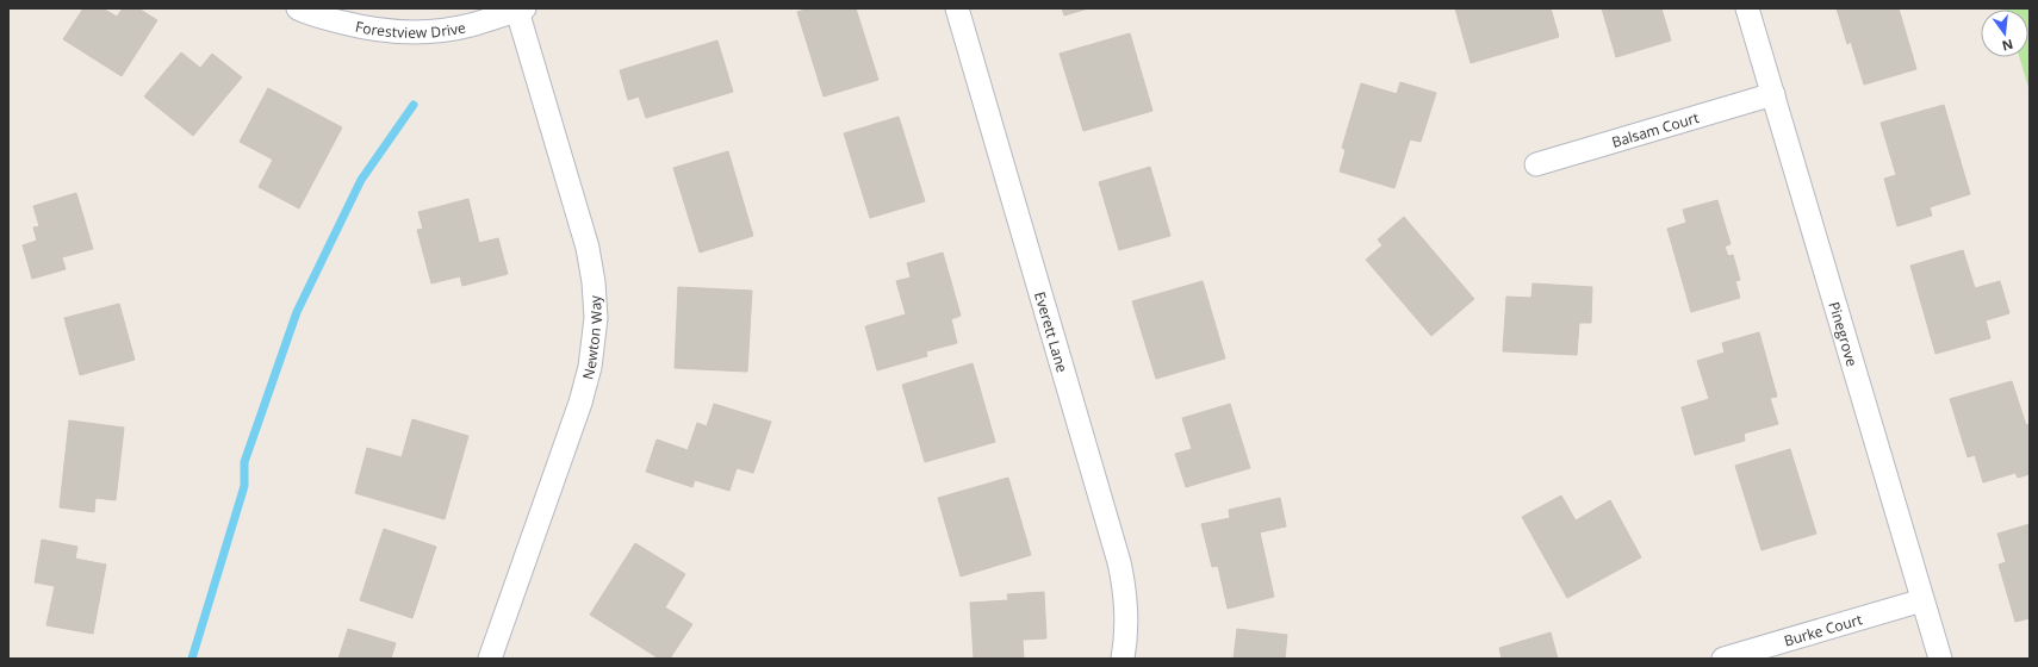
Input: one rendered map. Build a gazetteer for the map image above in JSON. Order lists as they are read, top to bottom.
{
  "streets": {
    "street": [
      "Forestview Drive",
      "Balsam Court",
      "Everett Lane",
      "Pinegrove",
      "Newton Way",
      "Burke Court"
    ]
  },
  "crossings": [
    ["Forestview Drive", "Newton Way"],
    ["Balsam Court", "Pinegrove"],
    ["Pinegrove", "Burke Court"]
  ],
  "north": "bottom"
}
